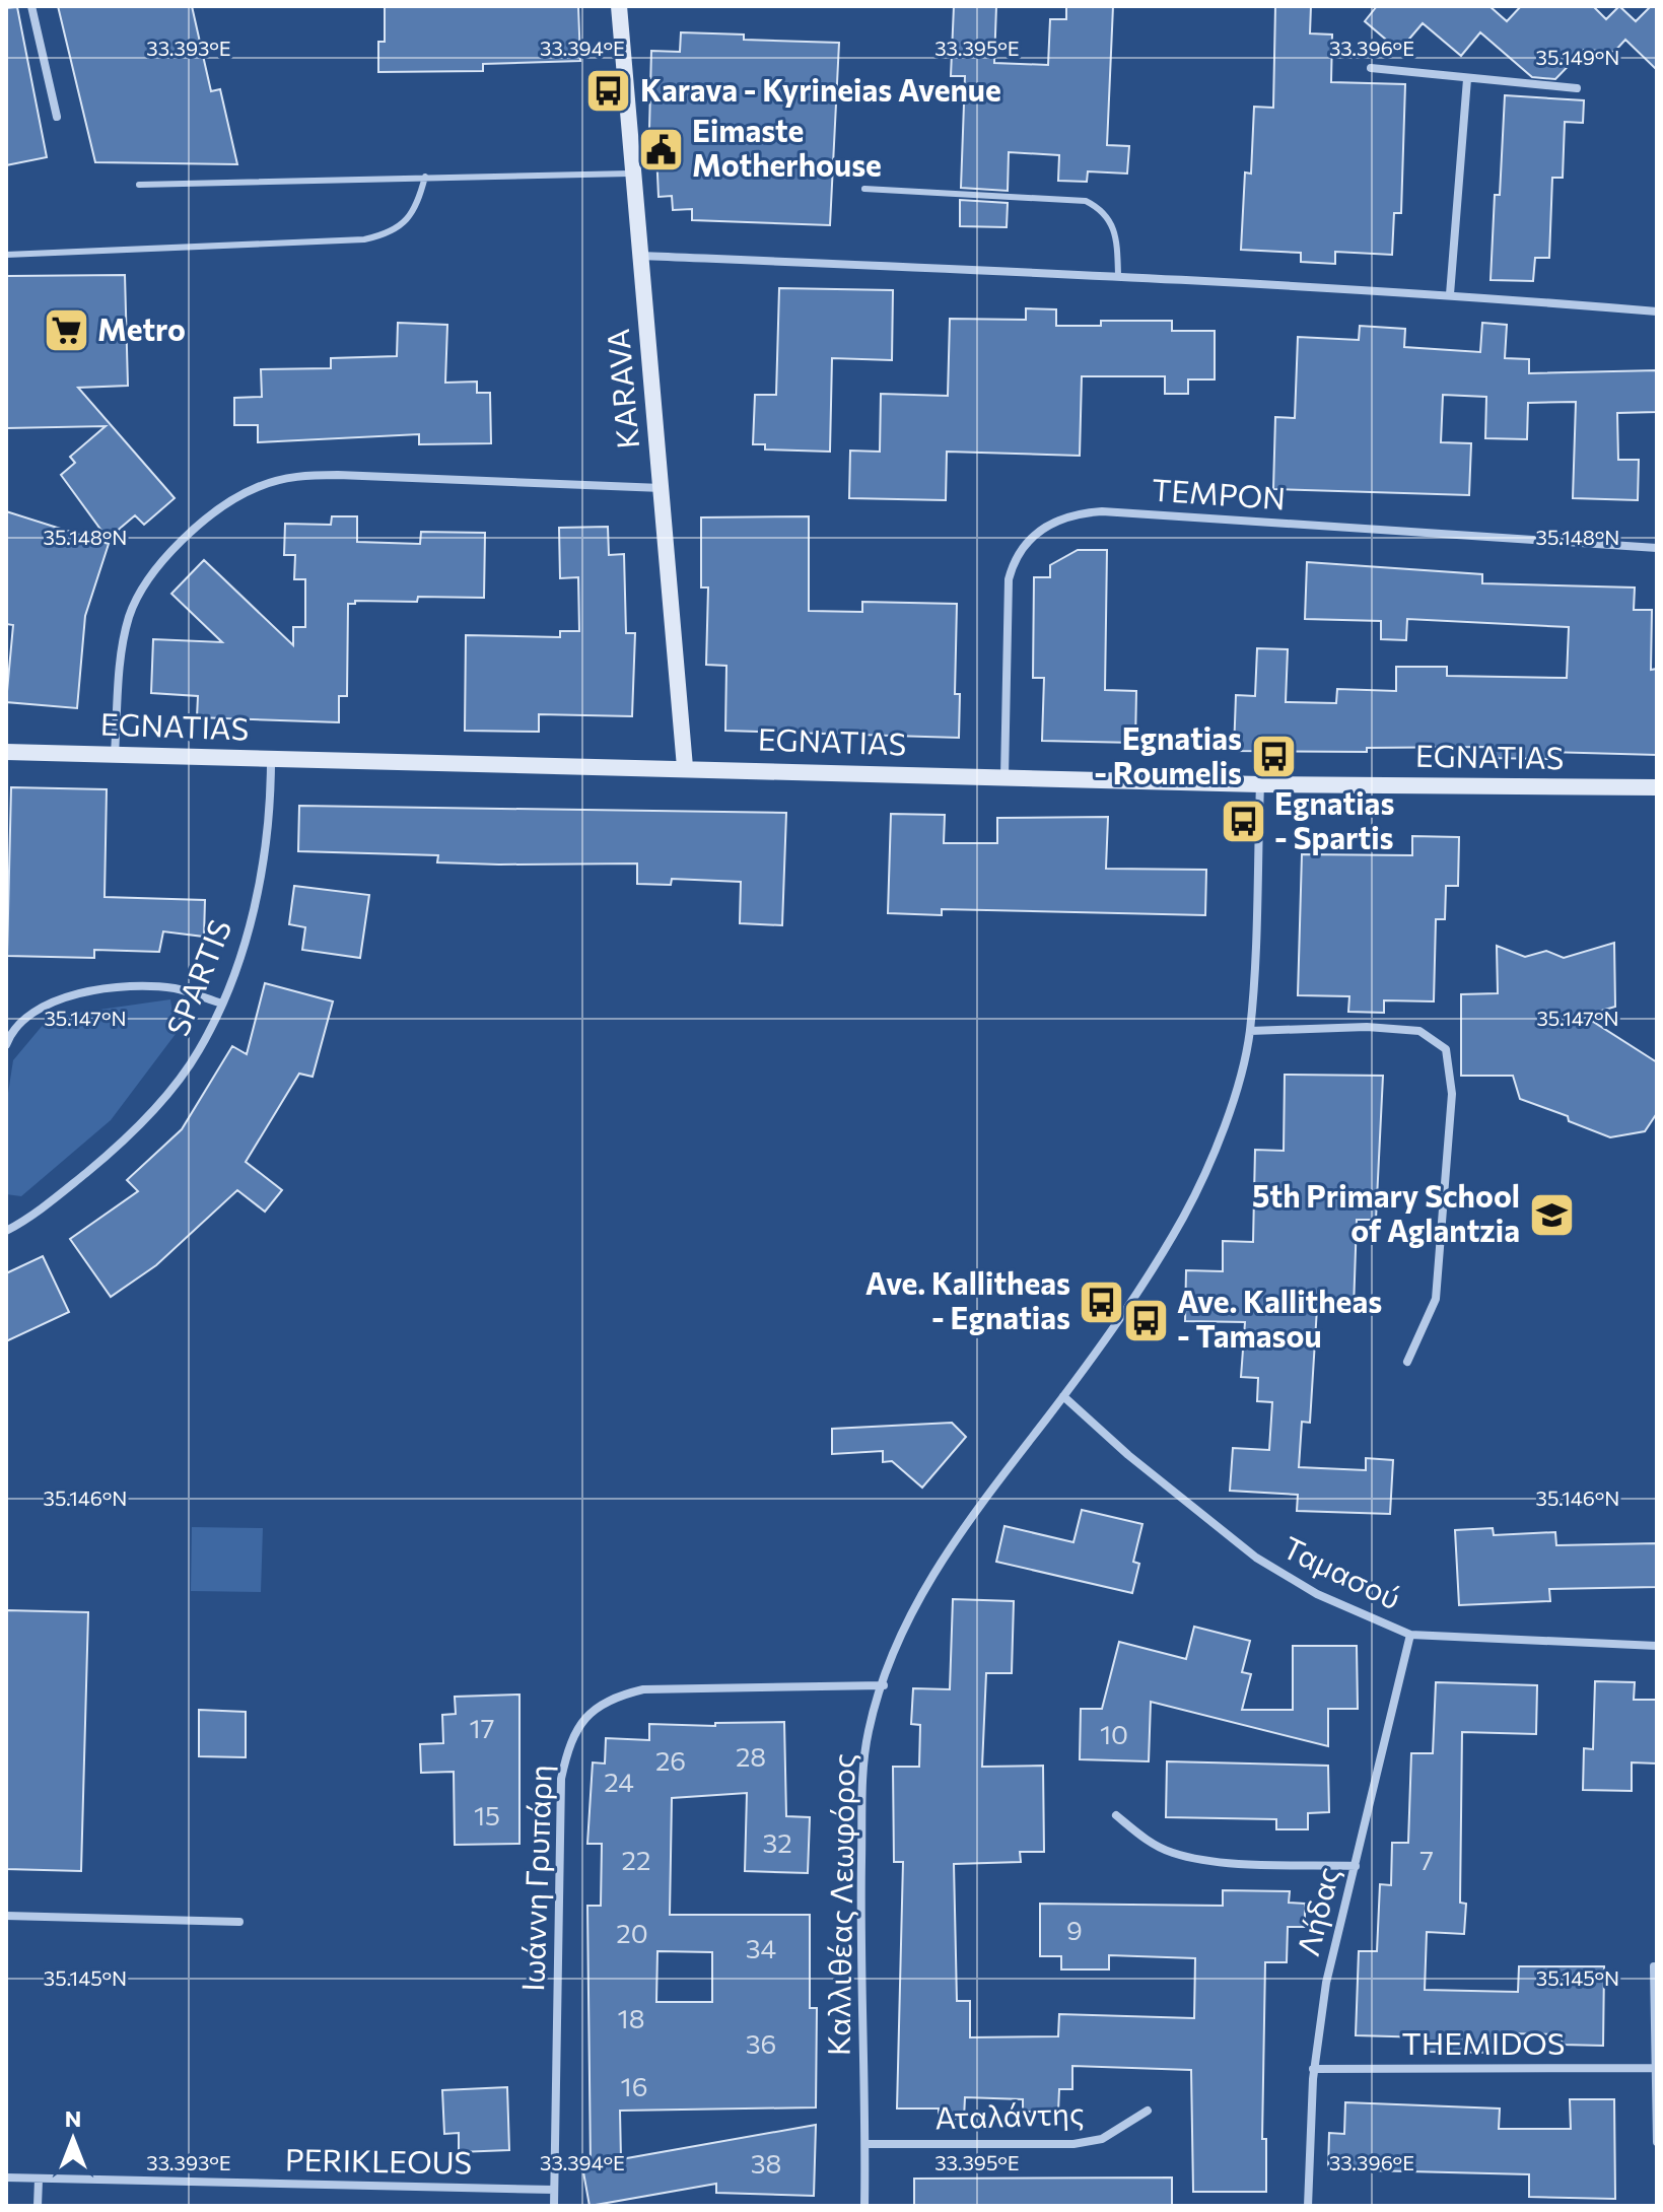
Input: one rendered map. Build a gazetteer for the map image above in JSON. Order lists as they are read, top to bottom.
{
  "streets": {
    "street": [
      "KARAVA",
      "TEMPON",
      "EGNATIAS",
      "SPARTIS",
      "Ταμασού",
      "Ιωάννη Γρυπάρη",
      "Καλλιθέας Λεωφόρος",
      "Λήδας",
      "THEMIDOS",
      "Αταλάντης",
      "PERIKLEOUS"
    ]
  },
  "crossings": [
    ["KARAVA", "EGNATIAS"],
    ["TEMPON", "EGNATIAS"],
    ["EGNATIAS", "SPARTIS"],
    ["EGNATIAS", "Καλλιθέας Λεωφόρος"],
    ["Ταμασού", "Καλλιθέας Λεωφόρος"],
    ["Ταμασού", "Λήδας"],
    ["Ιωάννη Γρυπάρη", "Καλλιθέας Λεωφόρος"],
    ["Ιωάννη Γρυπάρη", "PERIKLEOUS"],
    ["Καλλιθέας Λεωφόρος", "Αταλάντης"],
    ["Λήδας", "THEMIDOS"]
  ],
  "places": {
    "bus stop": [
      "Karava - Kyrineias Avenue",
      "Egnatias - Roumelis",
      "Egnatias - Spartis",
      "Ave. Kallitheas - Egnatias",
      "Ave. Kallitheas - Tamasou"
    ],
    "public building": ["Eimaste Motherhouse"],
    "supermarket": ["Metro"],
    "school or university": ["5th Primary School of Aglantzia"]
  },
  "house_numbers": [
    "17",
    "10",
    "28",
    "26",
    "24",
    "15",
    "32",
    "22",
    "7",
    "9",
    "20",
    "34",
    "18",
    "36",
    "16",
    "38"
  ],
  "north": "top",
  "coordinates": [
    "33.393°E",
    "33.394°E",
    "33.395°E",
    "33.396°E",
    "35.149°N",
    "35.148°N",
    "35.147°N",
    "35.146°N",
    "35.145°N"
  ]
}
